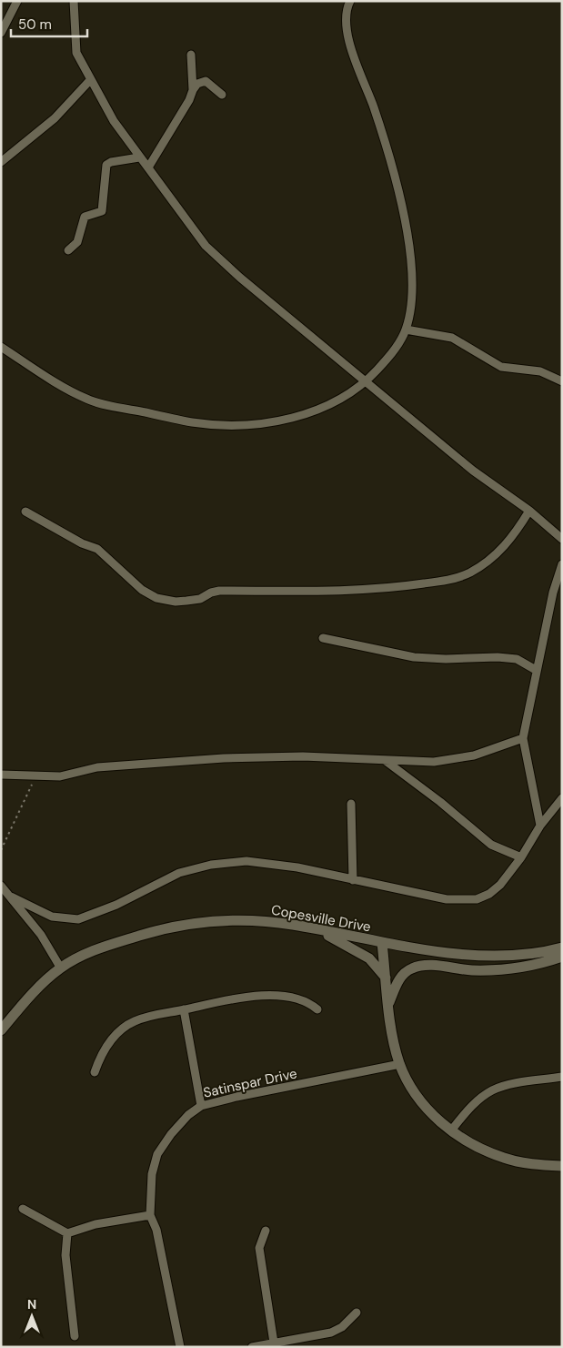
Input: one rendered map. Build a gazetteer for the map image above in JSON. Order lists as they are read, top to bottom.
{
  "streets": {
    "street": ["Copesville Drive", "Satinspar Drive"]
  },
  "scale_bar": "50 m",
  "north": "top"
}
